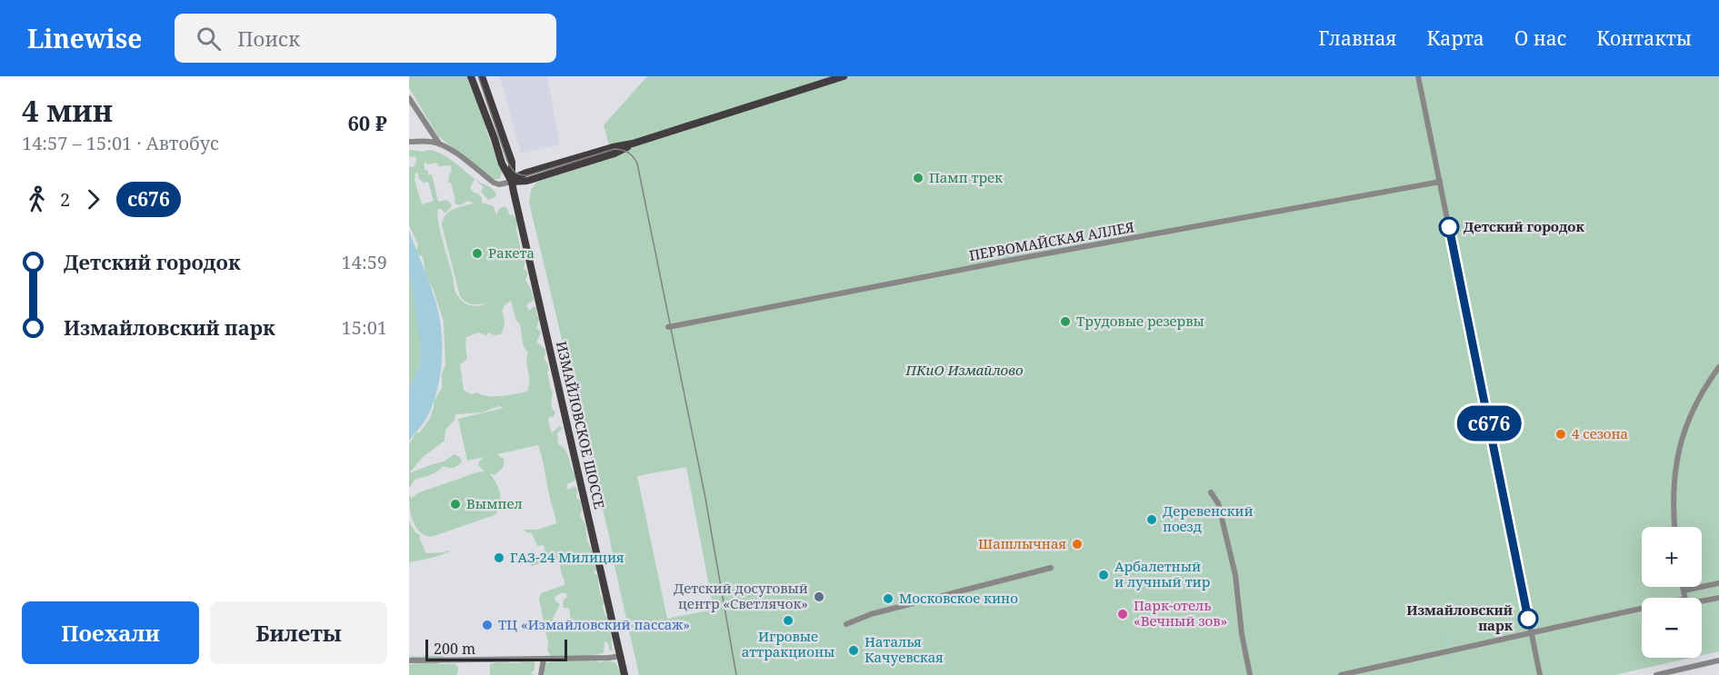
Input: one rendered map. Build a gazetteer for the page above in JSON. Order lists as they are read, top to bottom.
{
  "streets": {
    "main road": ["ИЗМАЙЛОВСКОЕ ШОССЕ"],
    "street": ["ПЕРВОМАЙСКАЯ АЛЛЕЯ"]
  },
  "parks": ["ПКиО Измайлово"],
  "places": [
    "Памп трек",
    "Детский городок",
    "Ракета",
    "Трудовые резервы",
    "4 сезона",
    "Вымпел",
    "Деревенский поезд",
    "Шашлычная",
    "ГАЗ-24 Милиция",
    "Арбалетный и лучный тир",
    "Детский досуговый центр «Светлячок»",
    "Московское кино",
    "Парк-отель «Вечный зов»",
    "Измайловский парк",
    "Игровые аттракционы",
    "ТЦ «Измайловский пассаж»",
    "Наталья Качуевская"
  ],
  "lines": ["bus line с676"],
  "scale_bar": "200 m",
  "page": {
    "header": "Linewise",
    "search": "Поиск",
    "nav": [
      "Главная",
      "Карта",
      "О нас",
      "Контакты"
    ],
    "heading": ["4 мин", "14:57 – 15:01 · Автобус", "60 ₽"],
    "on_map": "с676",
    "legs": ["2", "с676"],
    "list": [
      {
        "name": "Детский городок",
        "value": "14:59"
      },
      {
        "name": "Измайловский парк",
        "value": "15:01"
      }
    ],
    "map_buttons": ["+", "−"],
    "buttons": ["Поехали", "Билеты"],
    "scale": "200 m"
  }
}
